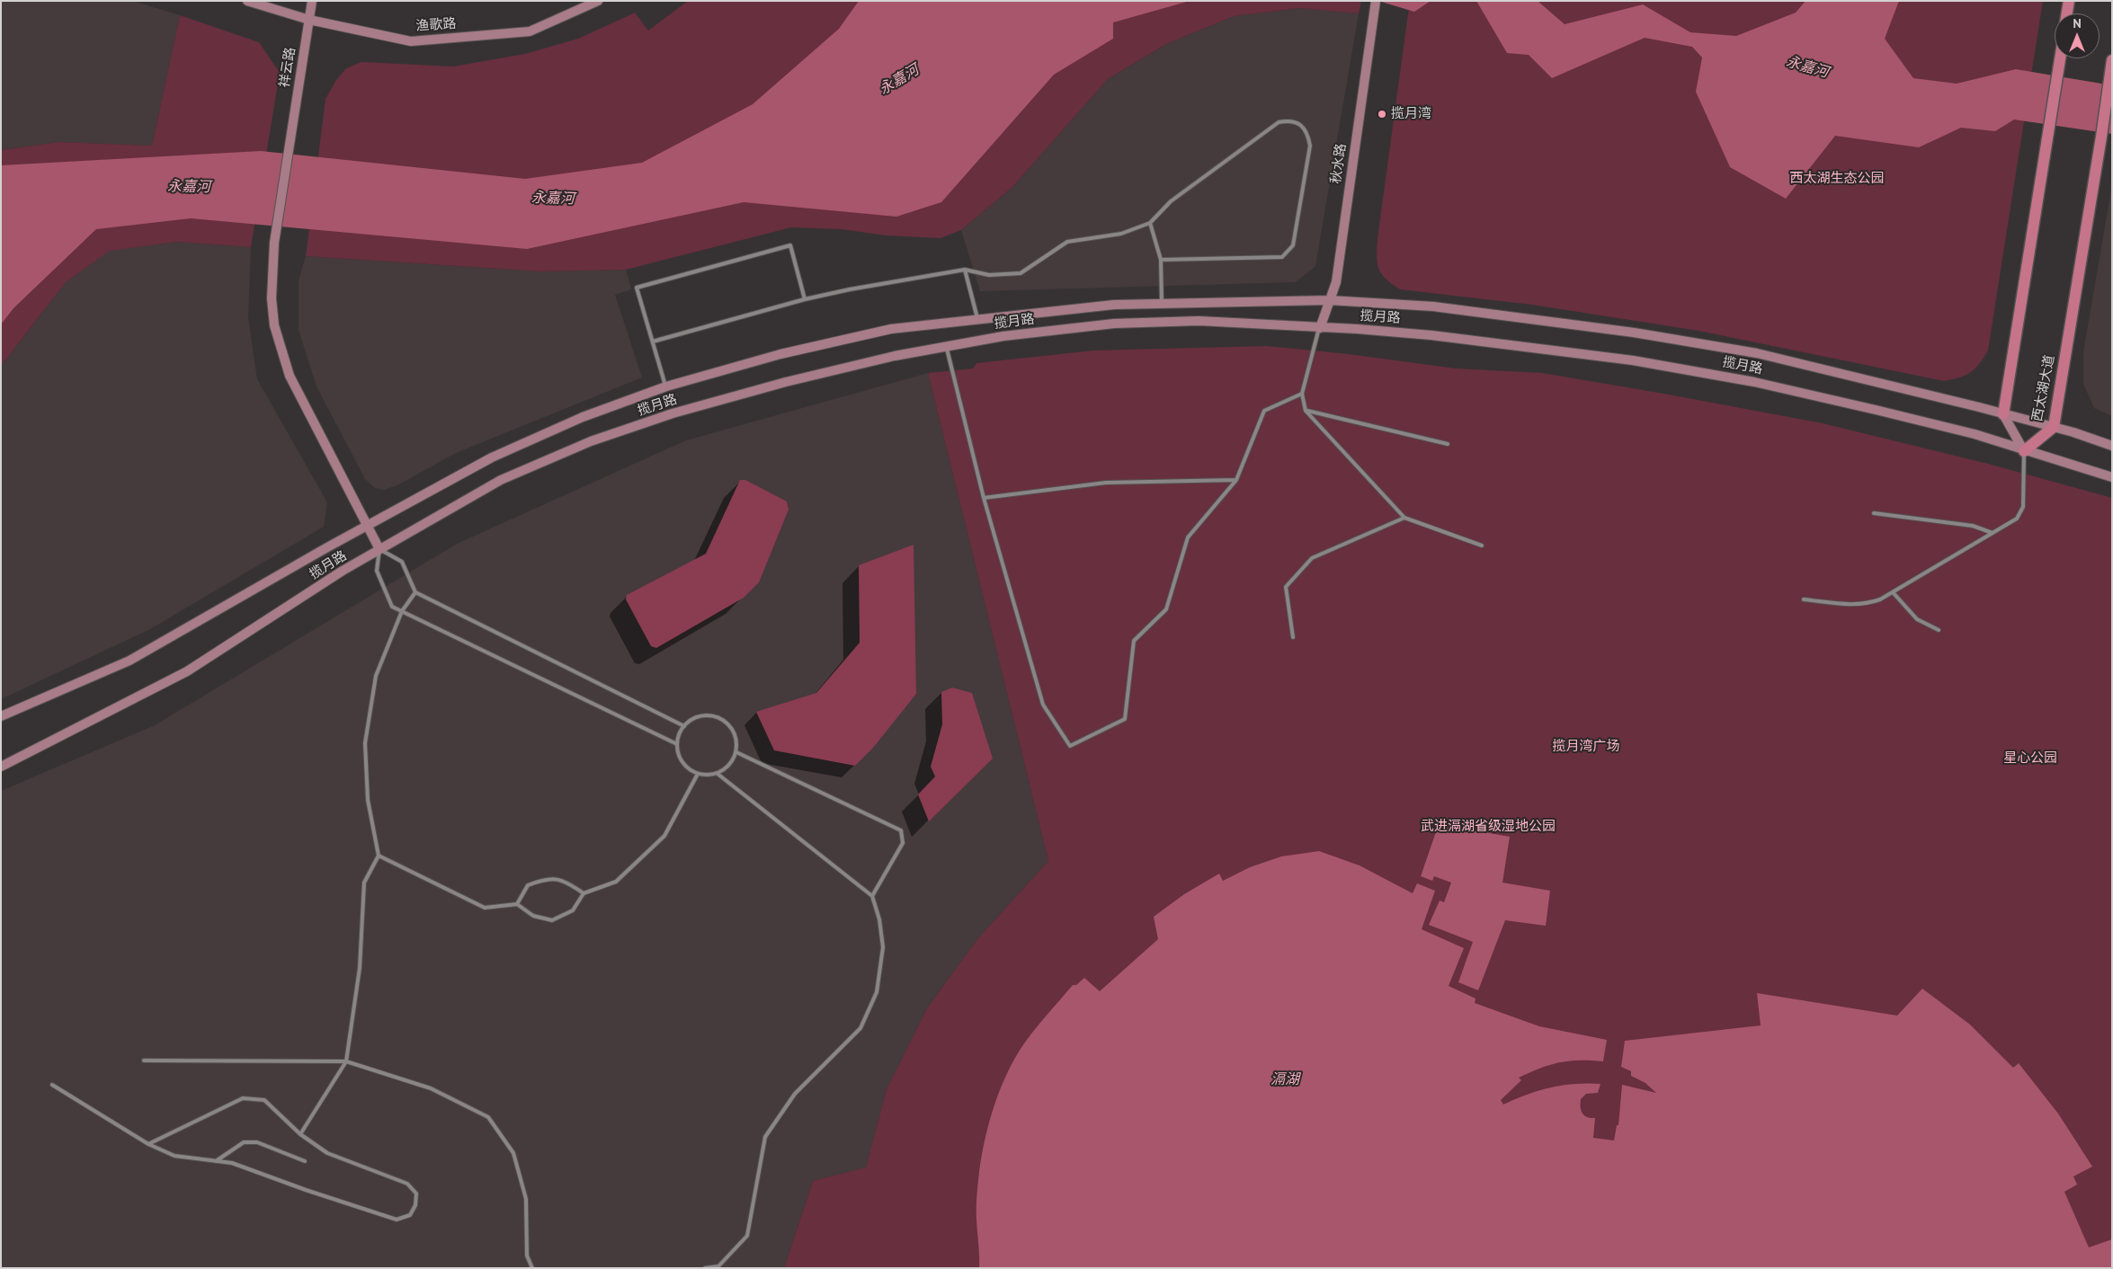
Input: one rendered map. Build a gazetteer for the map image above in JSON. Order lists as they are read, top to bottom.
{
  "streets": {
    "main road": ["西太湖大道"],
    "street": [
      "渔歌路",
      "祥云路",
      "秋水路",
      "揽月路"
    ]
  },
  "crossings": [
    ["渔歌路", "祥云路"],
    ["祥云路", "揽月路"],
    ["秋水路", "揽月路"],
    ["揽月路", "西太湖大道"]
  ],
  "water": ["永嘉河", "滆湖"],
  "parks": [
    "西太湖生态公园",
    "揽月湾广场",
    "星心公园",
    "武进滆湖省级湿地公园"
  ],
  "places": ["揽月湾"],
  "north": "top"
}
